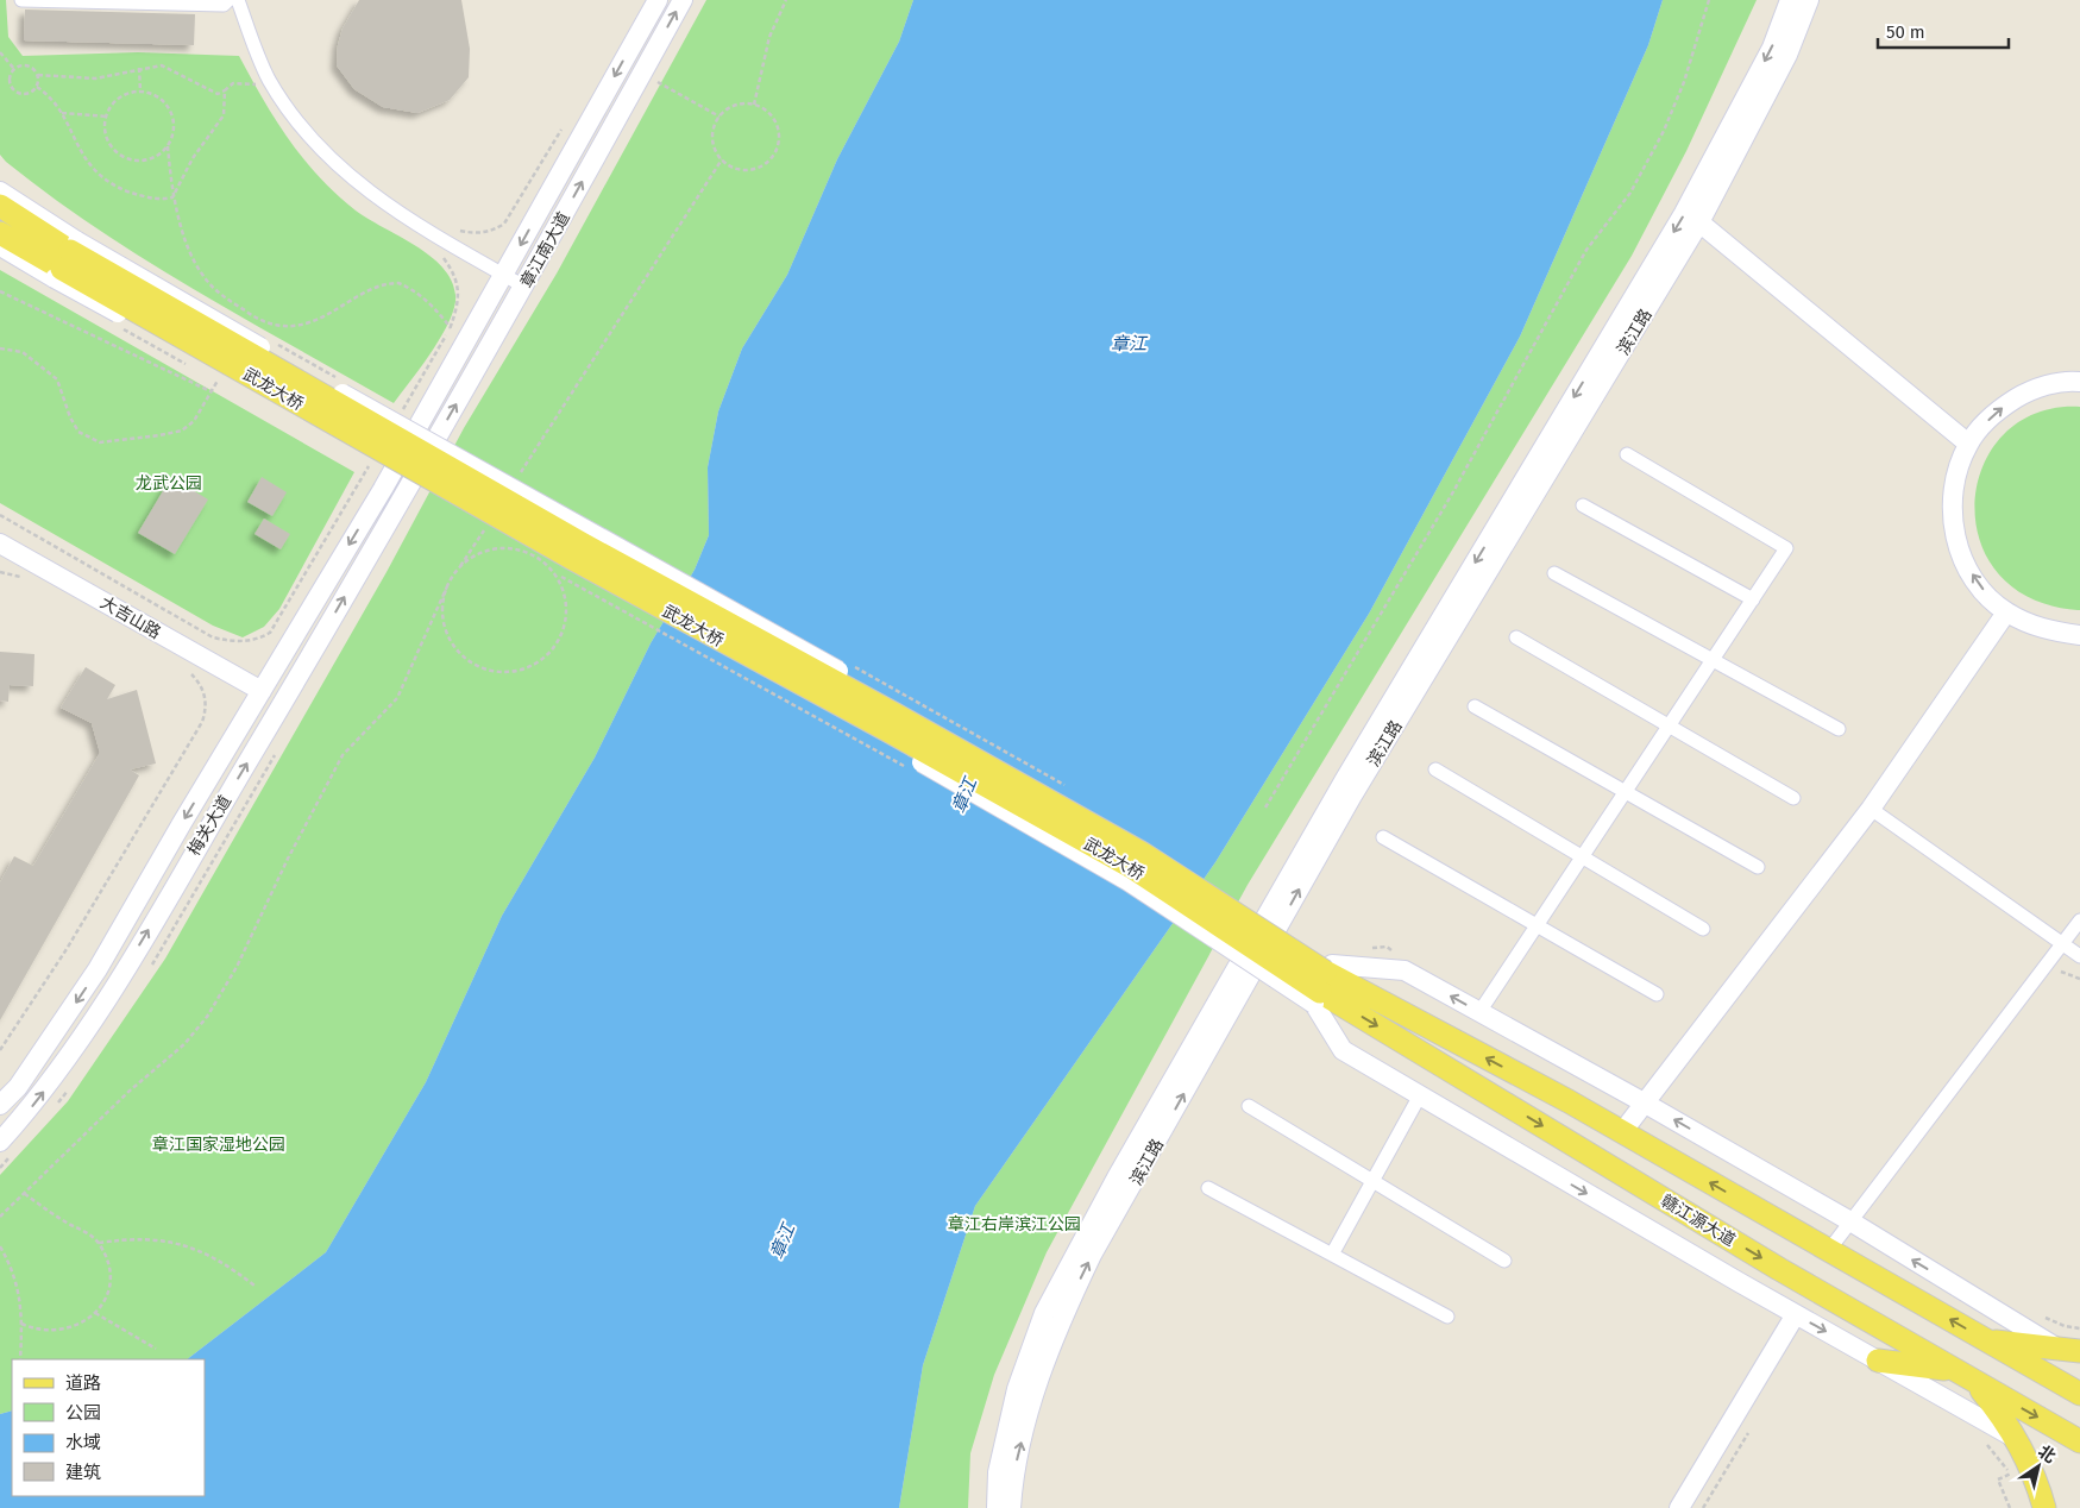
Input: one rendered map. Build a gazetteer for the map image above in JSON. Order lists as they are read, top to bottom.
{
  "streets": {
    "main road": [
      "章江南大道",
      "滨江路",
      "武龙大桥",
      "大吉山路",
      "梅关大道",
      "赣江源大道"
    ]
  },
  "crossings": [
    ["章江南大道", "梅关大道"],
    ["武龙大桥", "赣江源大道"],
    ["大吉山路", "梅关大道"]
  ],
  "water": ["章江"],
  "parks": ["龙武公园", "章江国家湿地公园", "章江右岸滨江公园"],
  "legend": [
    "道路",
    "公园",
    "水域",
    "建筑"
  ],
  "scale_bar": "50 m",
  "north": "top right"
}
